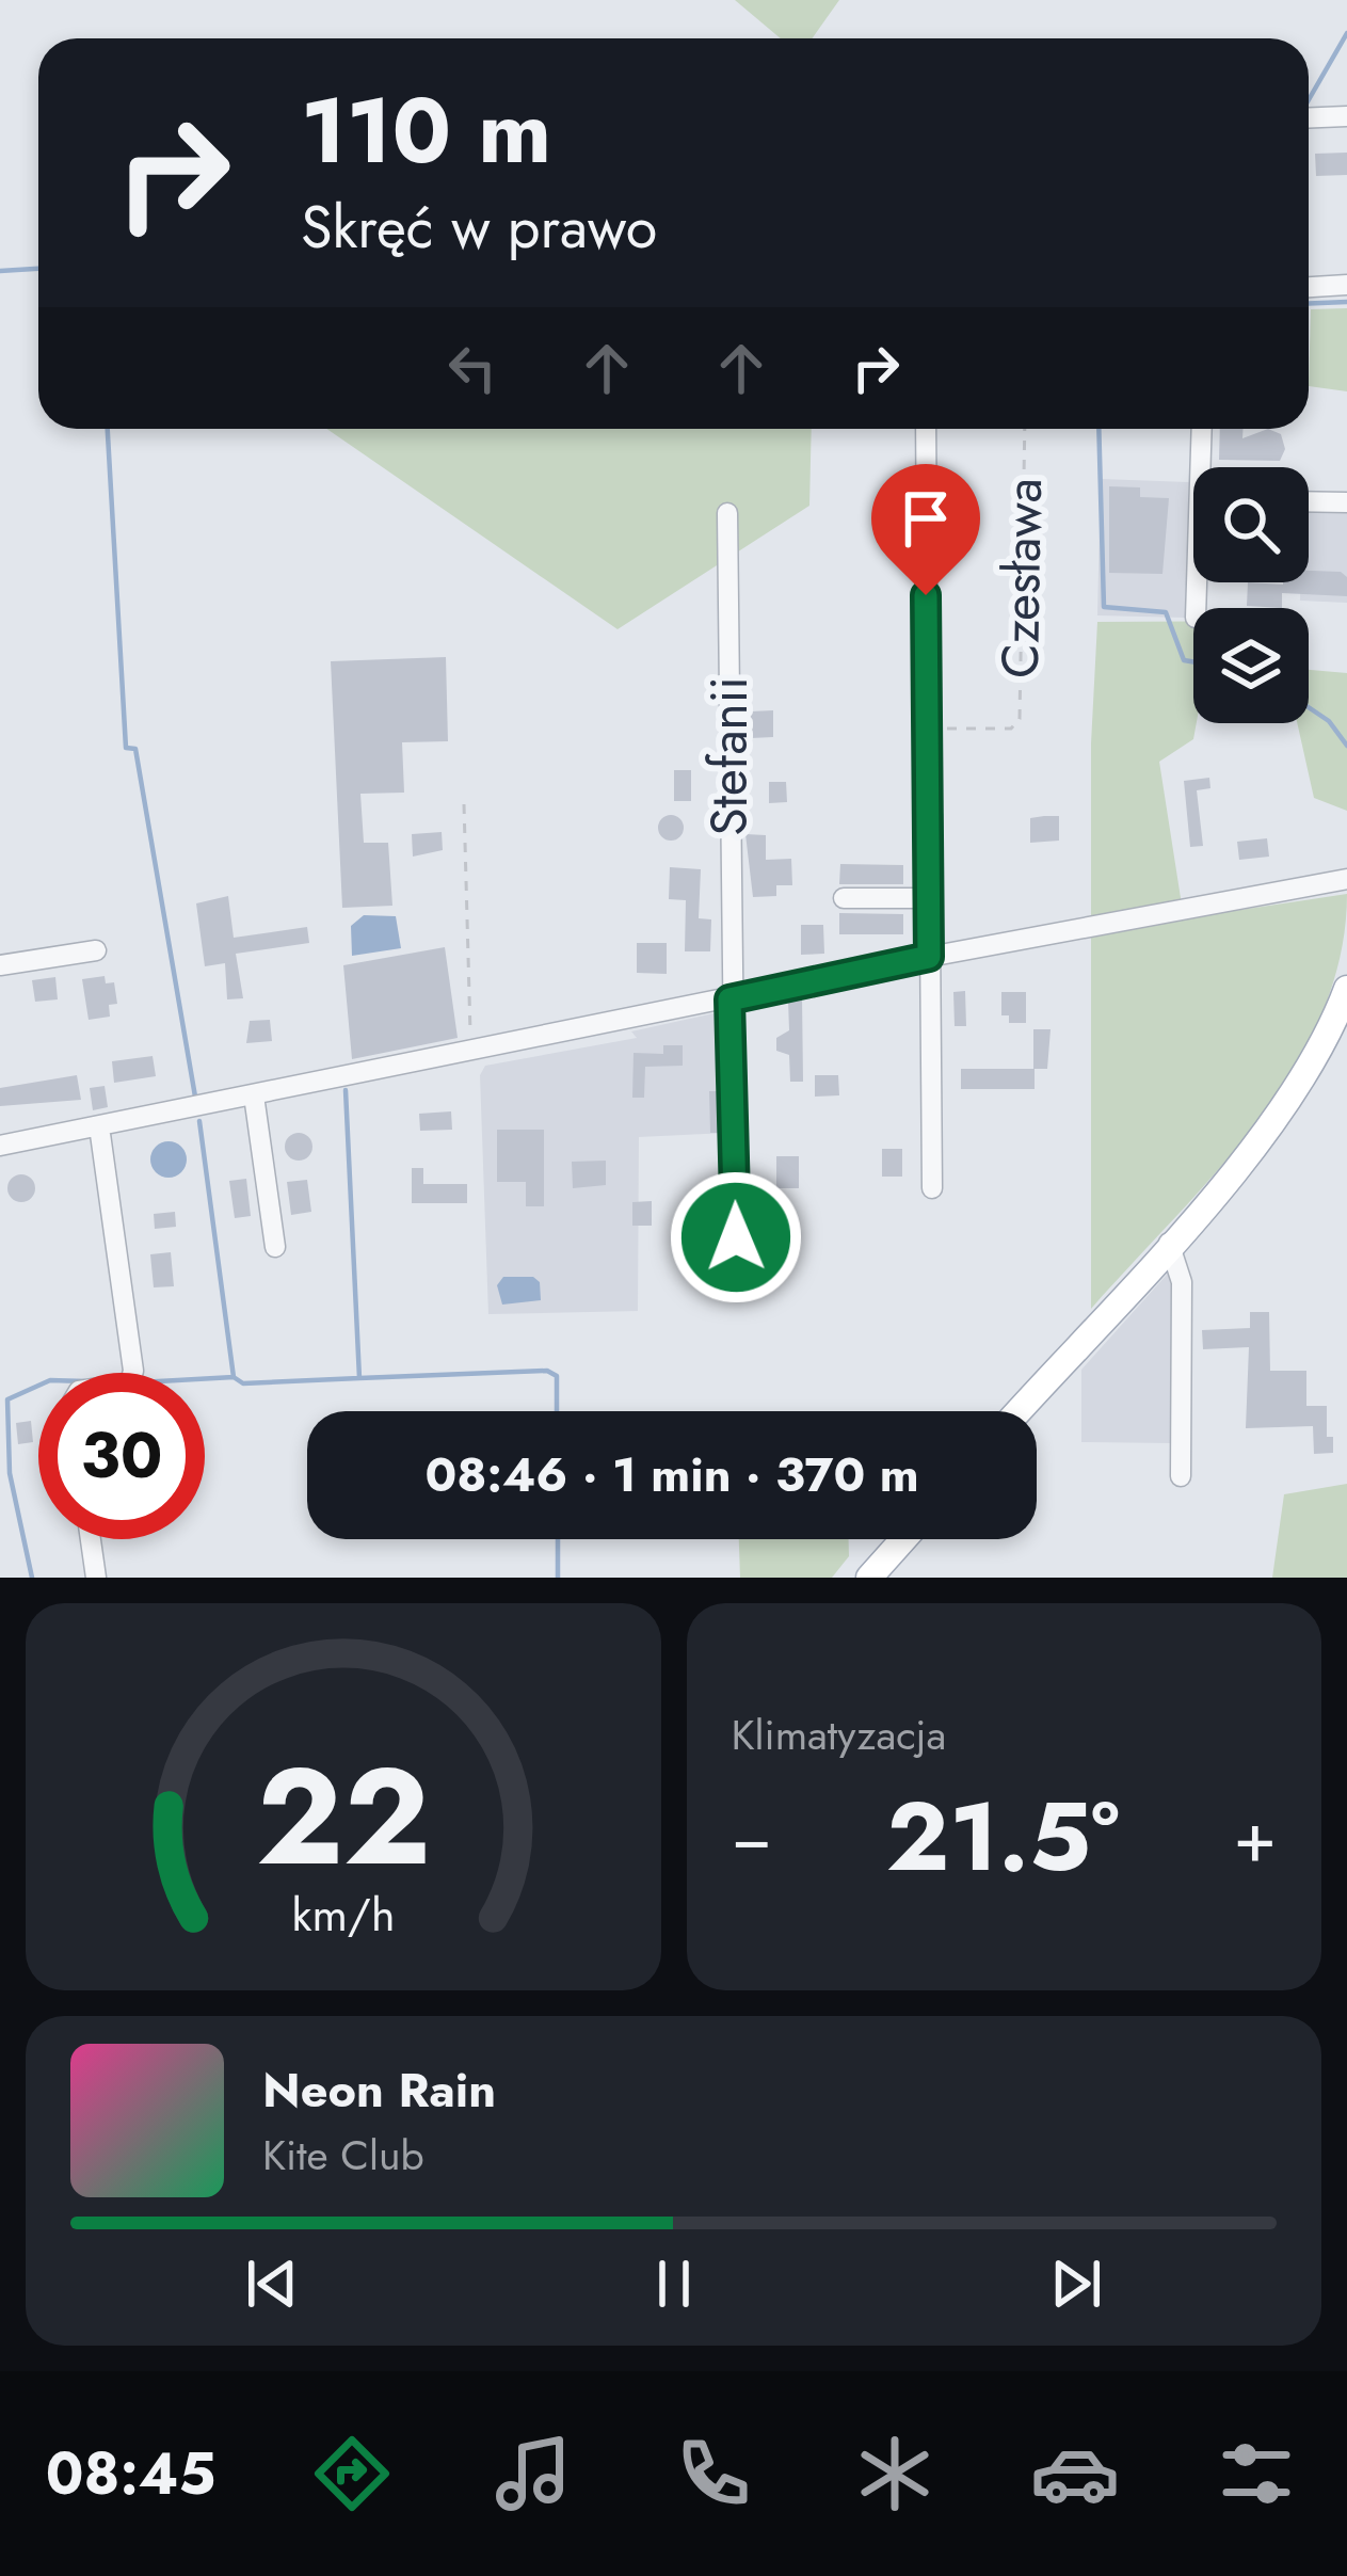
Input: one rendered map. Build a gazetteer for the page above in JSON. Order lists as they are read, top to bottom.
{
  "streets": {
    "street": ["Czesława", "Stefanii"]
  },
  "page": {
    "turn": ["110 m", "Skręć w prawo"],
    "limit": "30",
    "trip": "08:46 · 1 min · 370 m",
    "tile": "Klimatyzacja",
    "heat": ["−", "21.5°", "+"],
    "song": ["Neon Rain", "Kite Club"],
    "tabs": "08:45",
    "gauge": ["22", "km/h"]
  }
}
